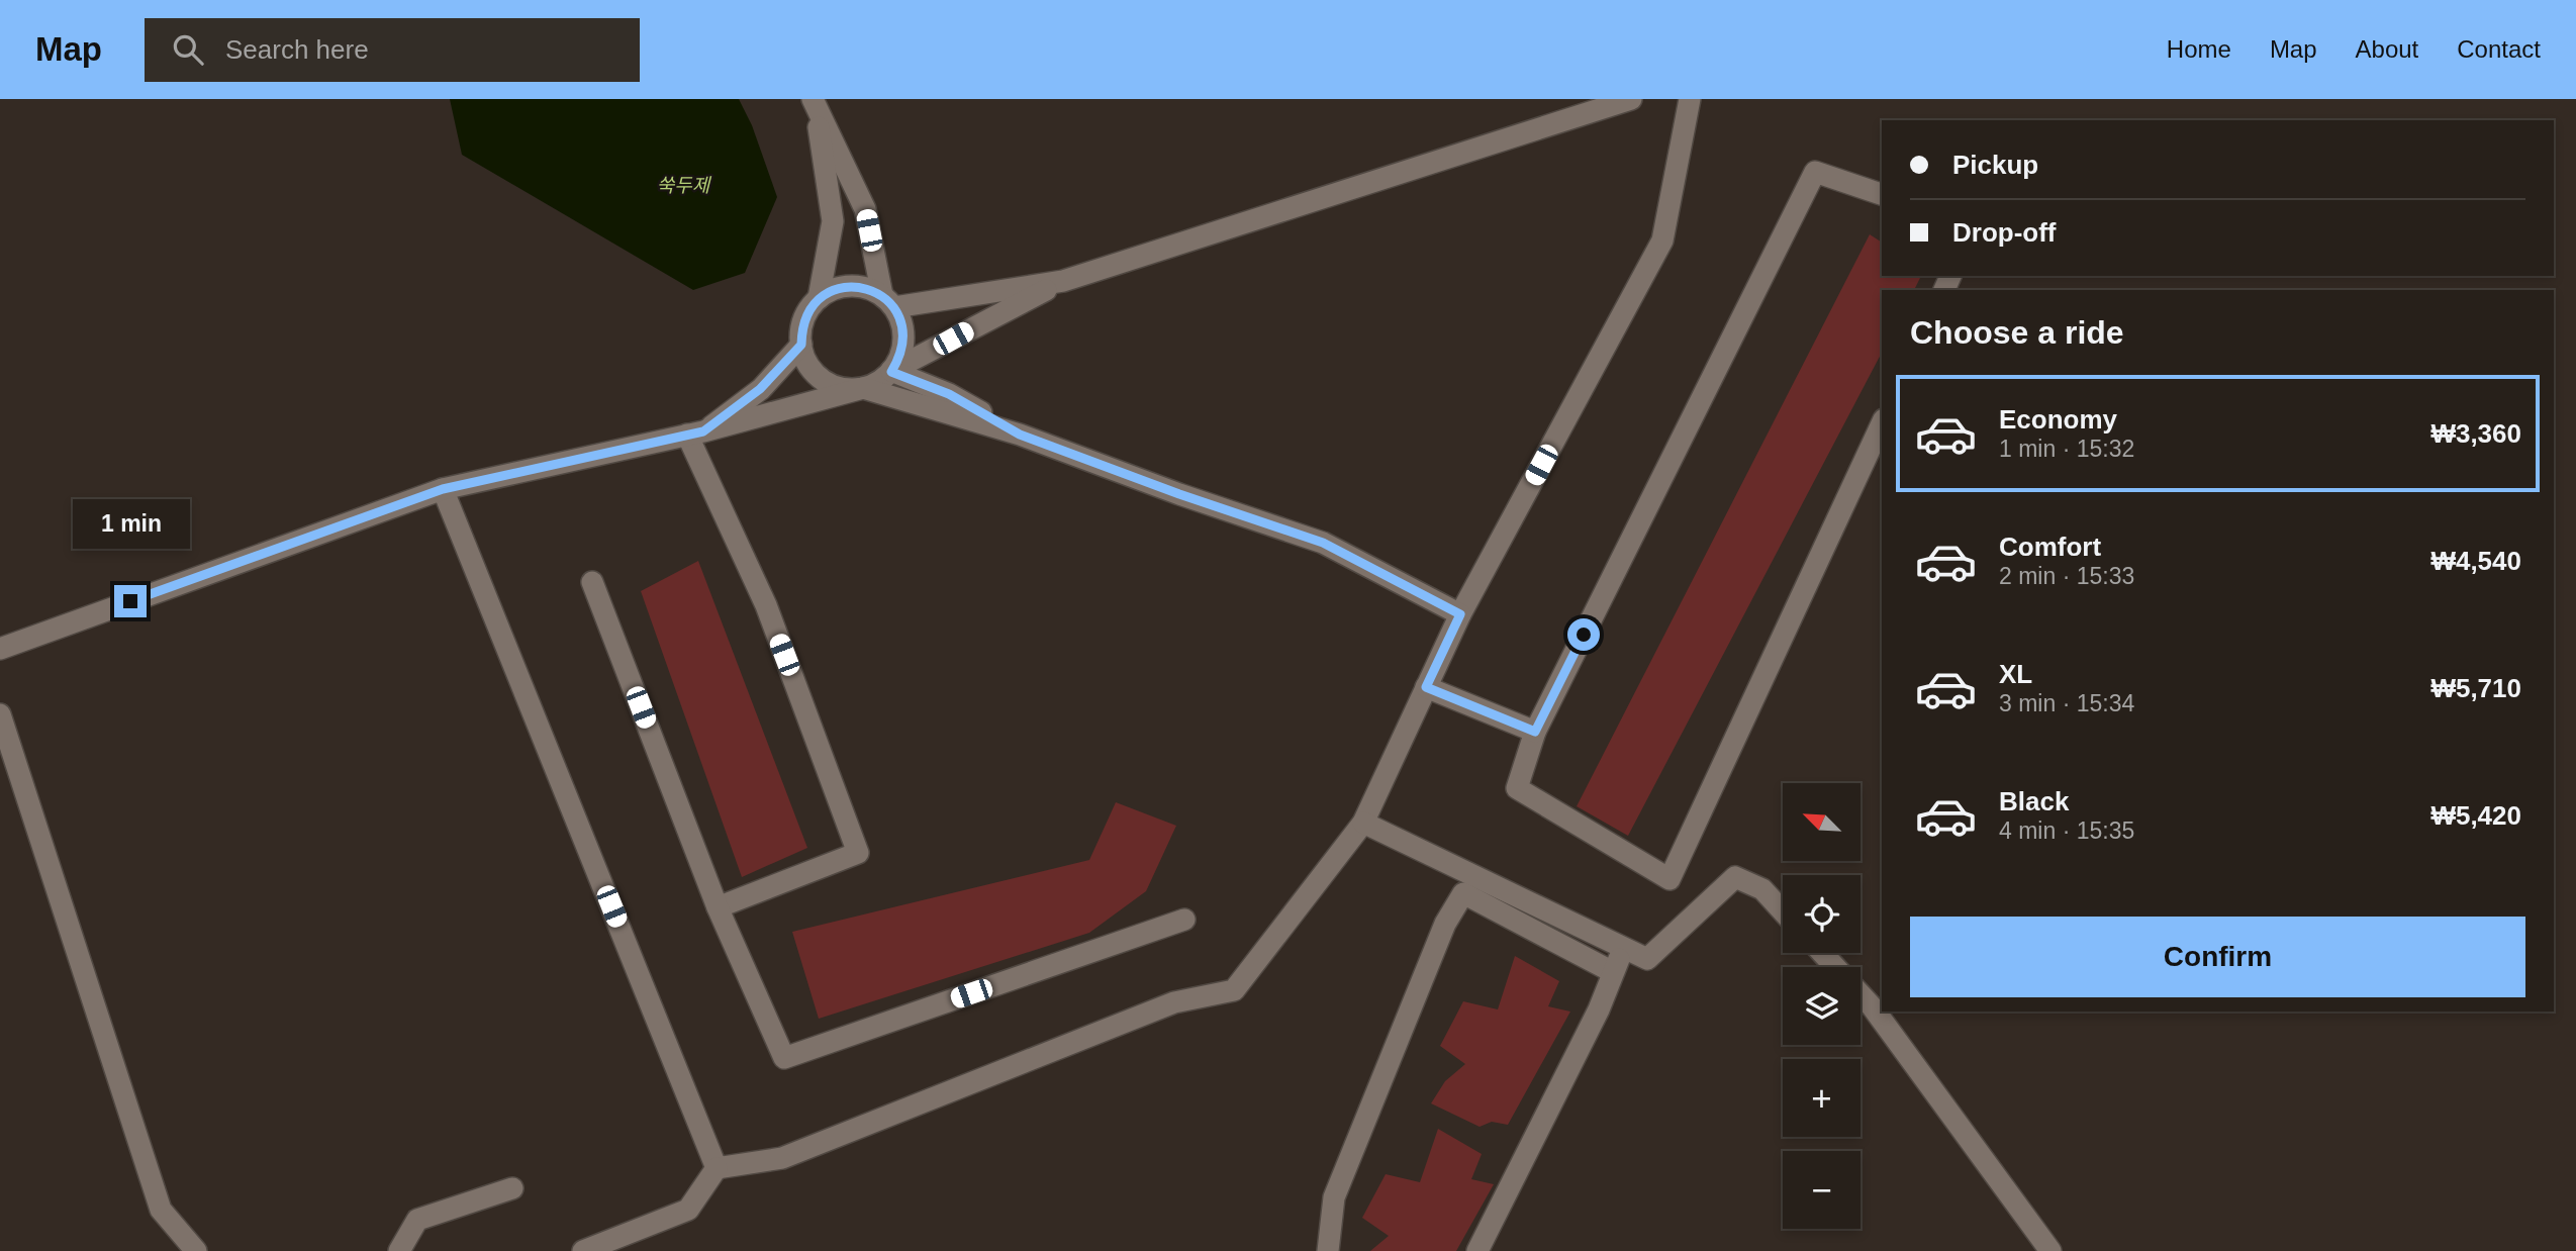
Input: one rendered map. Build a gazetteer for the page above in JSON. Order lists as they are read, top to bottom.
{
  "water": ["쑥두제"],
  "north": "top left",
  "page": {
    "header": "Map",
    "search": "Search here",
    "nav": [
      "Home",
      "Map",
      "About",
      "Contact"
    ],
    "banner": ["Pickup", "Drop-off"],
    "heading": "Choose a ride",
    "list": [
      {
        "name": "Economy",
        "note": "1 min · 15:32",
        "value": "₩3,360"
      },
      {
        "name": "Comfort",
        "note": "2 min · 15:33",
        "value": "₩4,540"
      },
      {
        "name": "XL",
        "note": "3 min · 15:34",
        "value": "₩5,710"
      },
      {
        "name": "Black",
        "note": "4 min · 15:35",
        "value": "₩5,420"
      }
    ],
    "bubble": "1 min",
    "map_buttons": ["+", "−"],
    "buttons": "Confirm"
  }
}
